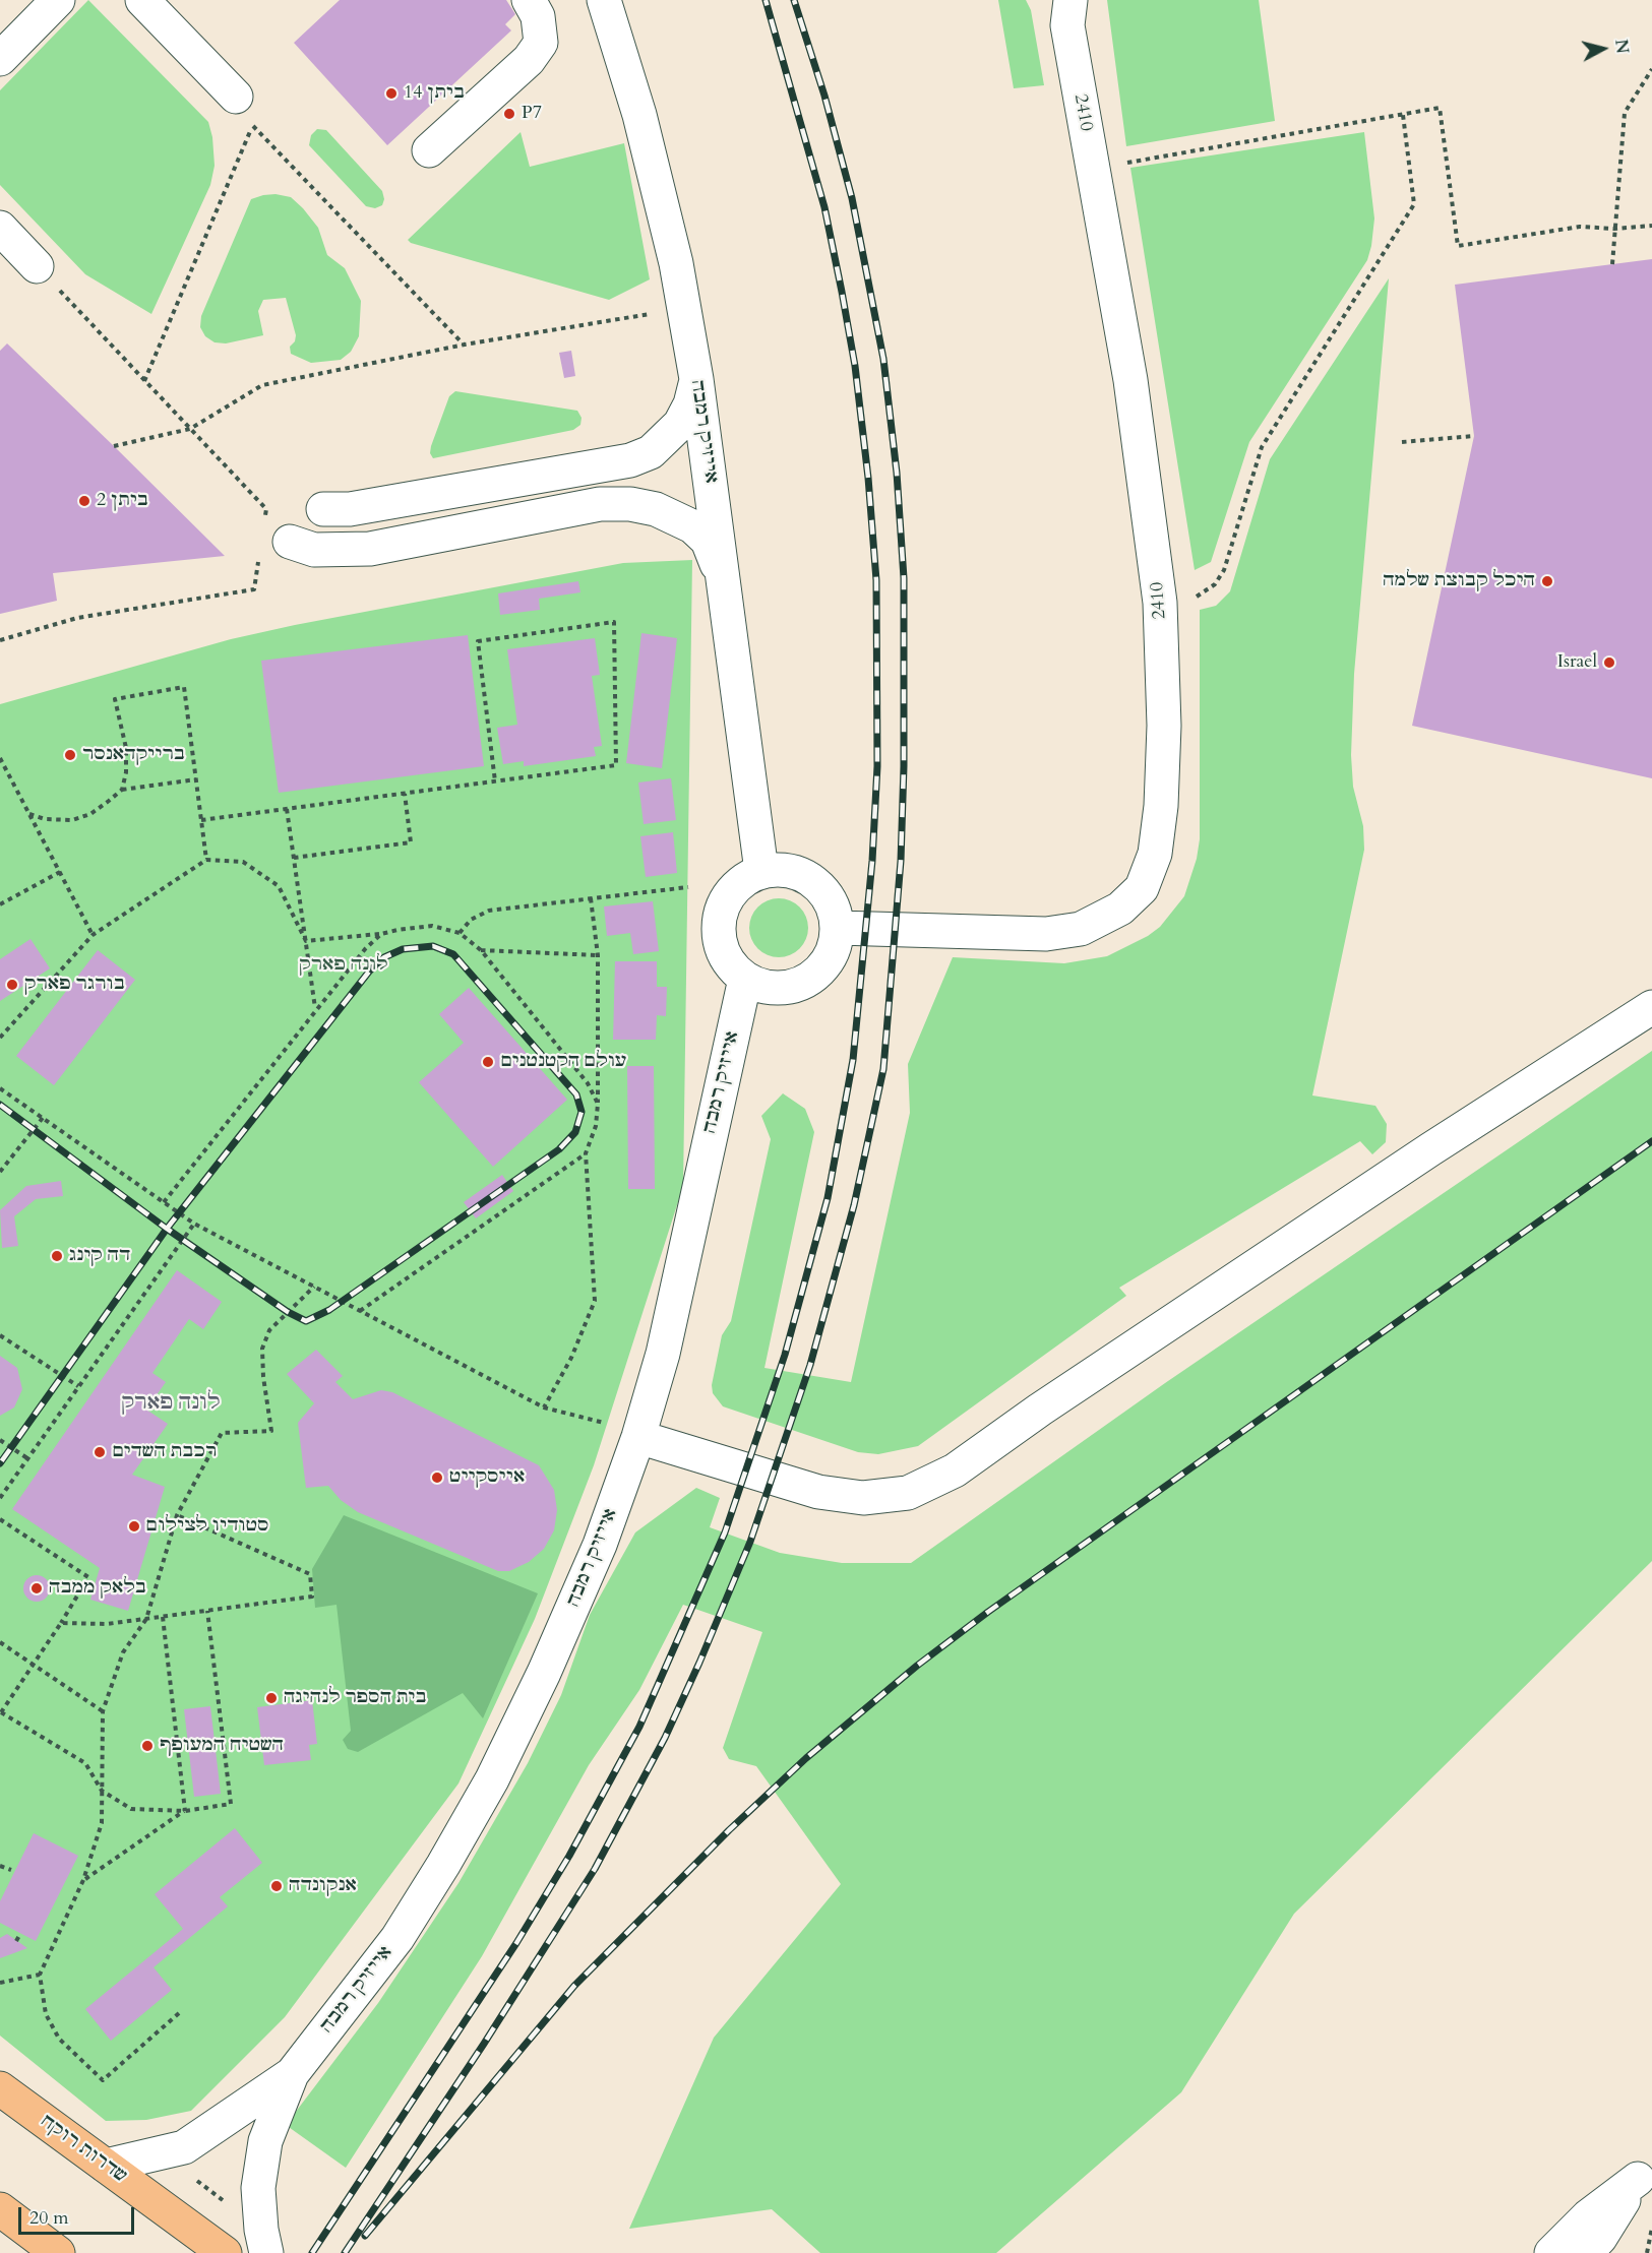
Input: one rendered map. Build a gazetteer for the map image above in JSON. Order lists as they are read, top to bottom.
{
  "streets": {
    "main road": ["שדרות רוקח"],
    "street": ["2410", "אייזיק רמבה"]
  },
  "crossings": [
    ["2410", "אייזיק רמבה"],
    ["אייזיק רמבה", "שדרות רוקח"]
  ],
  "districts": ["לונה פארק"],
  "parks": ["לונה פארק"],
  "places": [
    "ביתן 14",
    "P7",
    "ביתן 2",
    "היכל קבוצת שלמה",
    "Israel",
    "ברייקדאנסר",
    "בורגר פארק",
    "עולם הקטנטנים",
    "דה קינג",
    "רכבת השדים",
    "אייסקייט",
    "סטודיו לצילום",
    "בלאק ממבה",
    "בית הספר לנהיגה",
    "השטיח המעופף",
    "אנקונדה"
  ],
  "scale_bar": "20 m",
  "north": "right"
}
